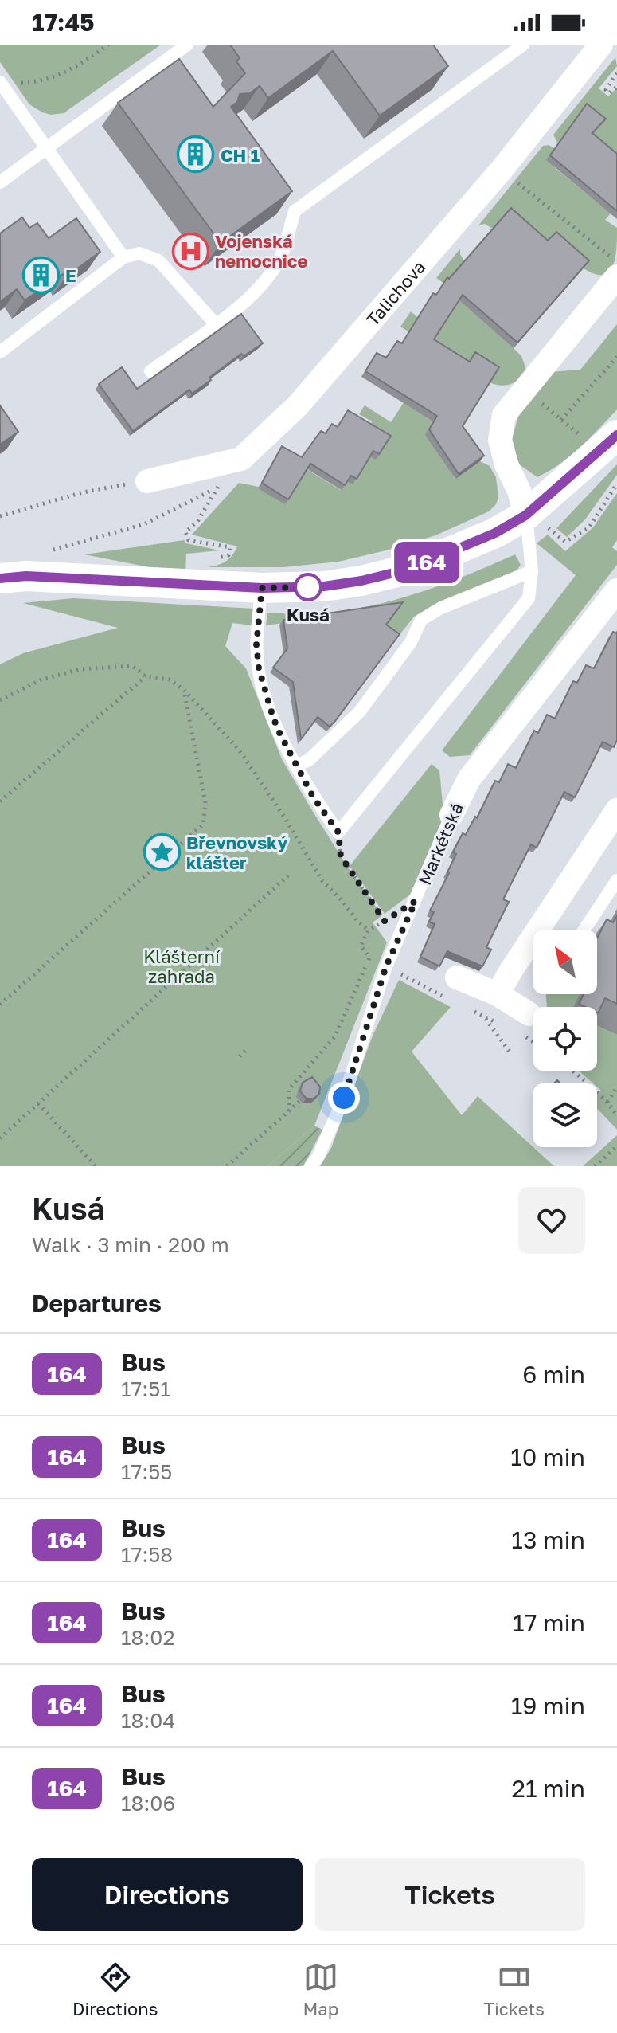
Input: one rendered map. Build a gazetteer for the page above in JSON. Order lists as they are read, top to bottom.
{
  "streets": {
    "street": ["Talichova", "Markétská"]
  },
  "parks": ["Klášterní zahrada"],
  "places": {
    "building": ["CH 1", "E"],
    "hospital": ["Vojenská nemocnice"],
    "other": ["Kusá"],
    "place": ["Břevnovský klášter"]
  },
  "lines": ["bus line 164"],
  "north": "top left",
  "page": {
    "status": "17:45",
    "on_map": "164",
    "heading": [
      ["Kusá", "Walk · 3 min · 200 m"],
      "Departures"
    ],
    "list": [
      {
        "mark": "164",
        "name": "Bus",
        "note": "17:51",
        "value": "6 min"
      },
      {
        "mark": "164",
        "name": "Bus",
        "note": "17:55",
        "value": "10 min"
      },
      {
        "mark": "164",
        "name": "Bus",
        "note": "17:58",
        "value": "13 min"
      },
      {
        "mark": "164",
        "name": "Bus",
        "note": "18:02",
        "value": "17 min"
      },
      {
        "mark": "164",
        "name": "Bus",
        "note": "18:04",
        "value": "19 min"
      },
      {
        "mark": "164",
        "name": "Bus",
        "note": "18:06",
        "value": "21 min"
      }
    ],
    "buttons": ["Directions", "Tickets"],
    "tabs": ["Directions", "Map", "Tickets"]
  }
}
